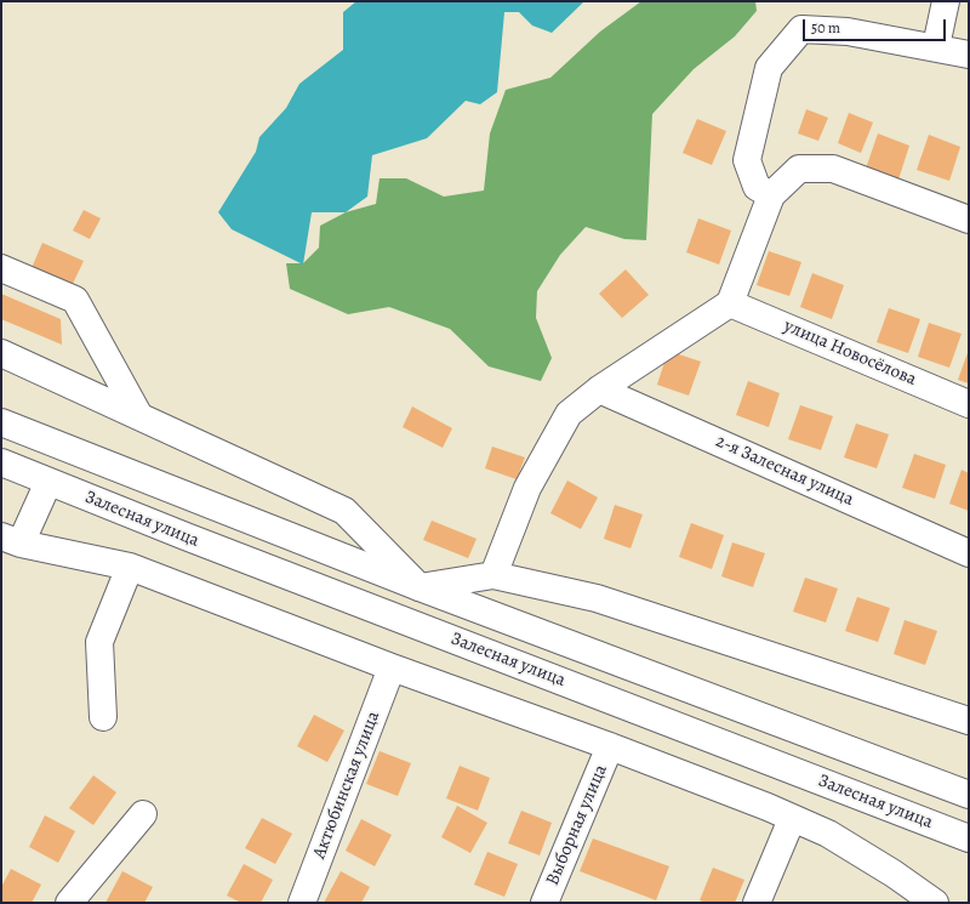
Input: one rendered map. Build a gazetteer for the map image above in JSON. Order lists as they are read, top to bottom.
{
  "streets": {
    "street": [
      "улица Новосёлова",
      "2-я Залесная улица",
      "Залесная улица",
      "Актюбинская улица",
      "Выборная улица"
    ]
  },
  "scale_bar": "50 m"
}
